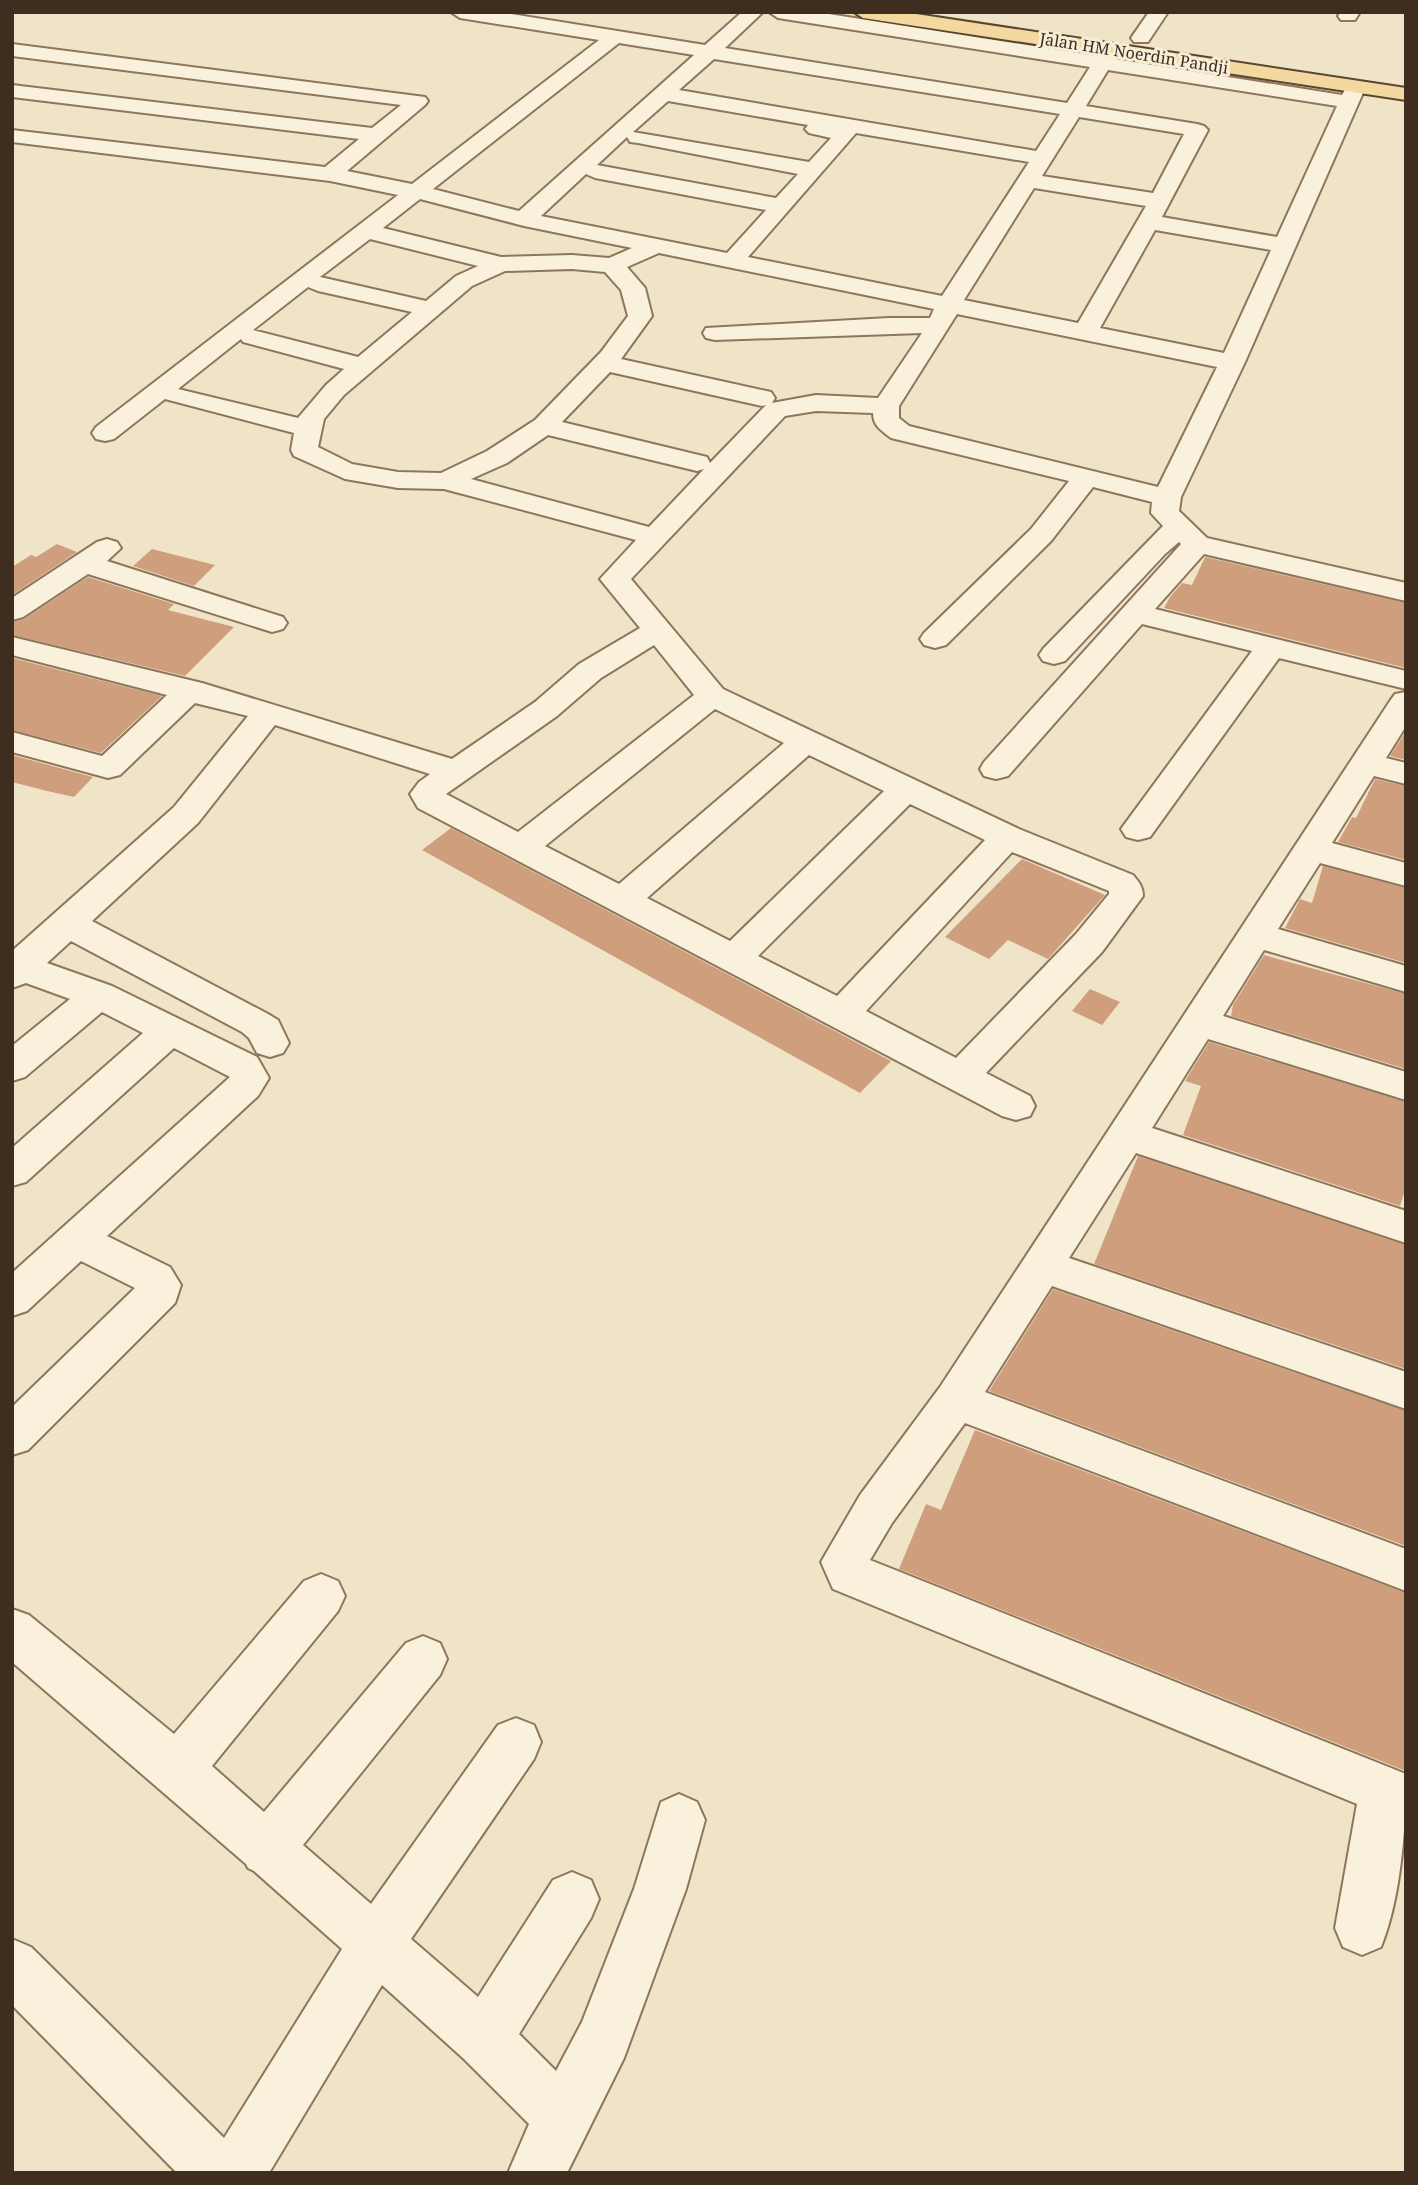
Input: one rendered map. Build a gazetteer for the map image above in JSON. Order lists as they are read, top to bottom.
{
  "streets": {
    "main road": ["Jalan HM Noerdin Pandji"]
  }
}
